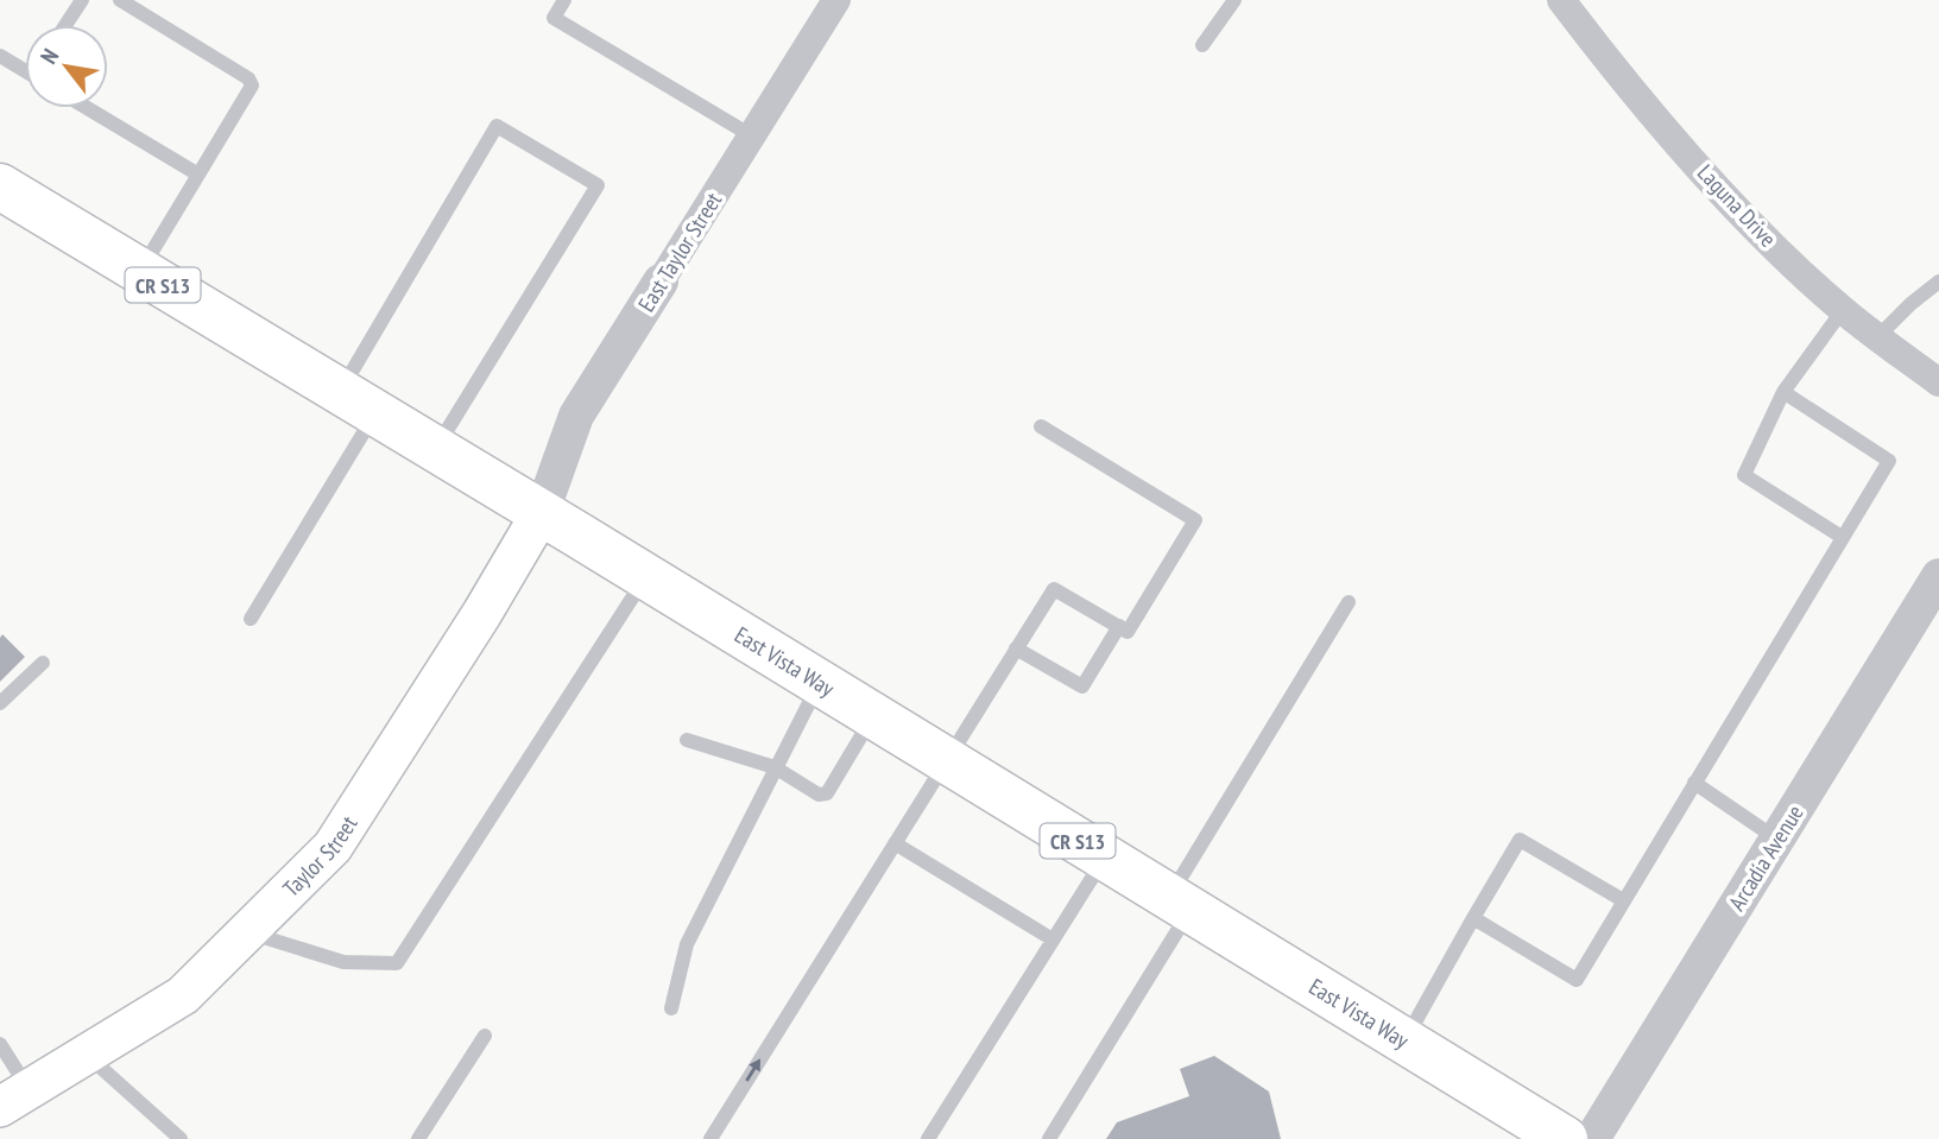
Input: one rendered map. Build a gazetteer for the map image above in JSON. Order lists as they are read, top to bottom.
{
  "streets": {
    "main road": ["CR S13", "East Vista Way", "Taylor Street"],
    "street": ["Laguna Drive", "East Taylor Street", "Arcadia Avenue"]
  },
  "crossings": [
    ["East Taylor Street", "East Vista Way"],
    ["East Taylor Street", "Taylor Street"],
    ["East Vista Way", "Taylor Street"]
  ],
  "north": "top left"
}
